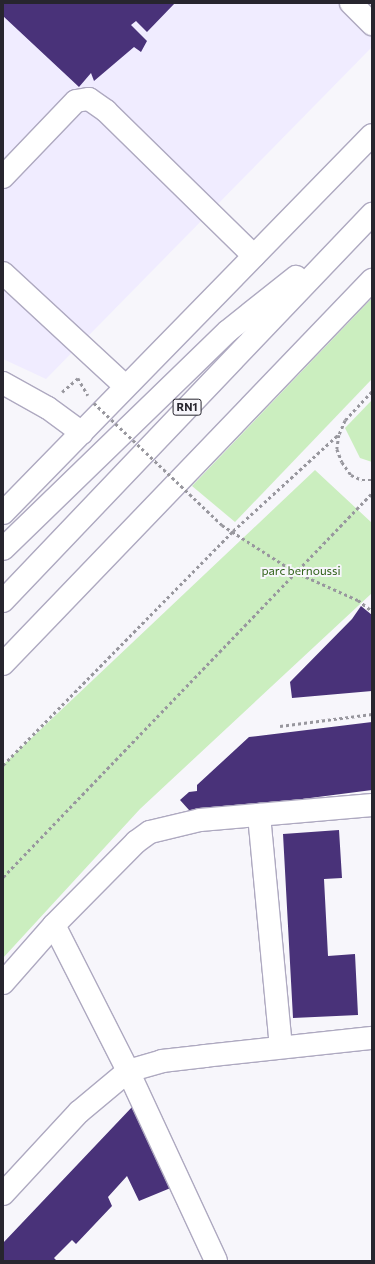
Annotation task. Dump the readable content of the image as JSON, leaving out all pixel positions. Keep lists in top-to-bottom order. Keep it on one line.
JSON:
{"streets":{"main road":["RN1"]},"parks":["parc bernoussi"]}
